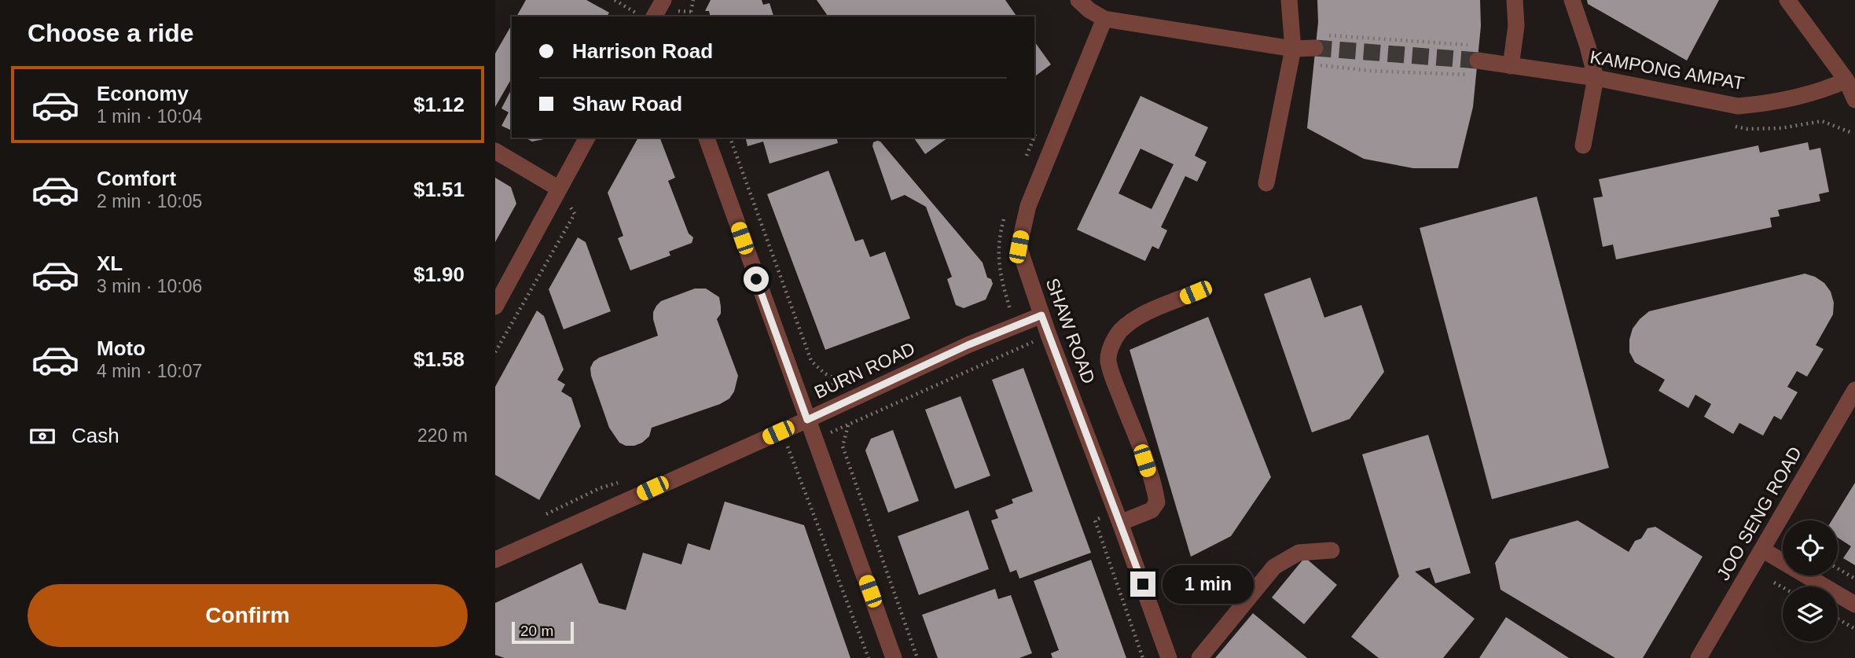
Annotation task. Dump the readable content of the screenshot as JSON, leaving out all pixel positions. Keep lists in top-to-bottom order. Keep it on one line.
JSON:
{"streets":{"street":["KAMPONG AMPAT","SHAW ROAD","BURN ROAD","JOO SENG ROAD"]},"crossings":[["SHAW ROAD","BURN ROAD"]],"scale_bar":"20 m","page":{"heading":"Choose a ride","banner":["Harrison Road","Shaw Road"],"list":[{"name":"Economy","note":"1 min · 10:04","value":"$1.12"},{"name":"Comfort","note":"2 min · 10:05","value":"$1.51"},{"name":"XL","note":"3 min · 10:06","value":"$1.90"},{"name":"Moto","note":"4 min · 10:07","value":"$1.58"}],"pay":["Cash","220 m"],"bubble":"1 min","buttons":"Confirm","scale":"20 m"}}
